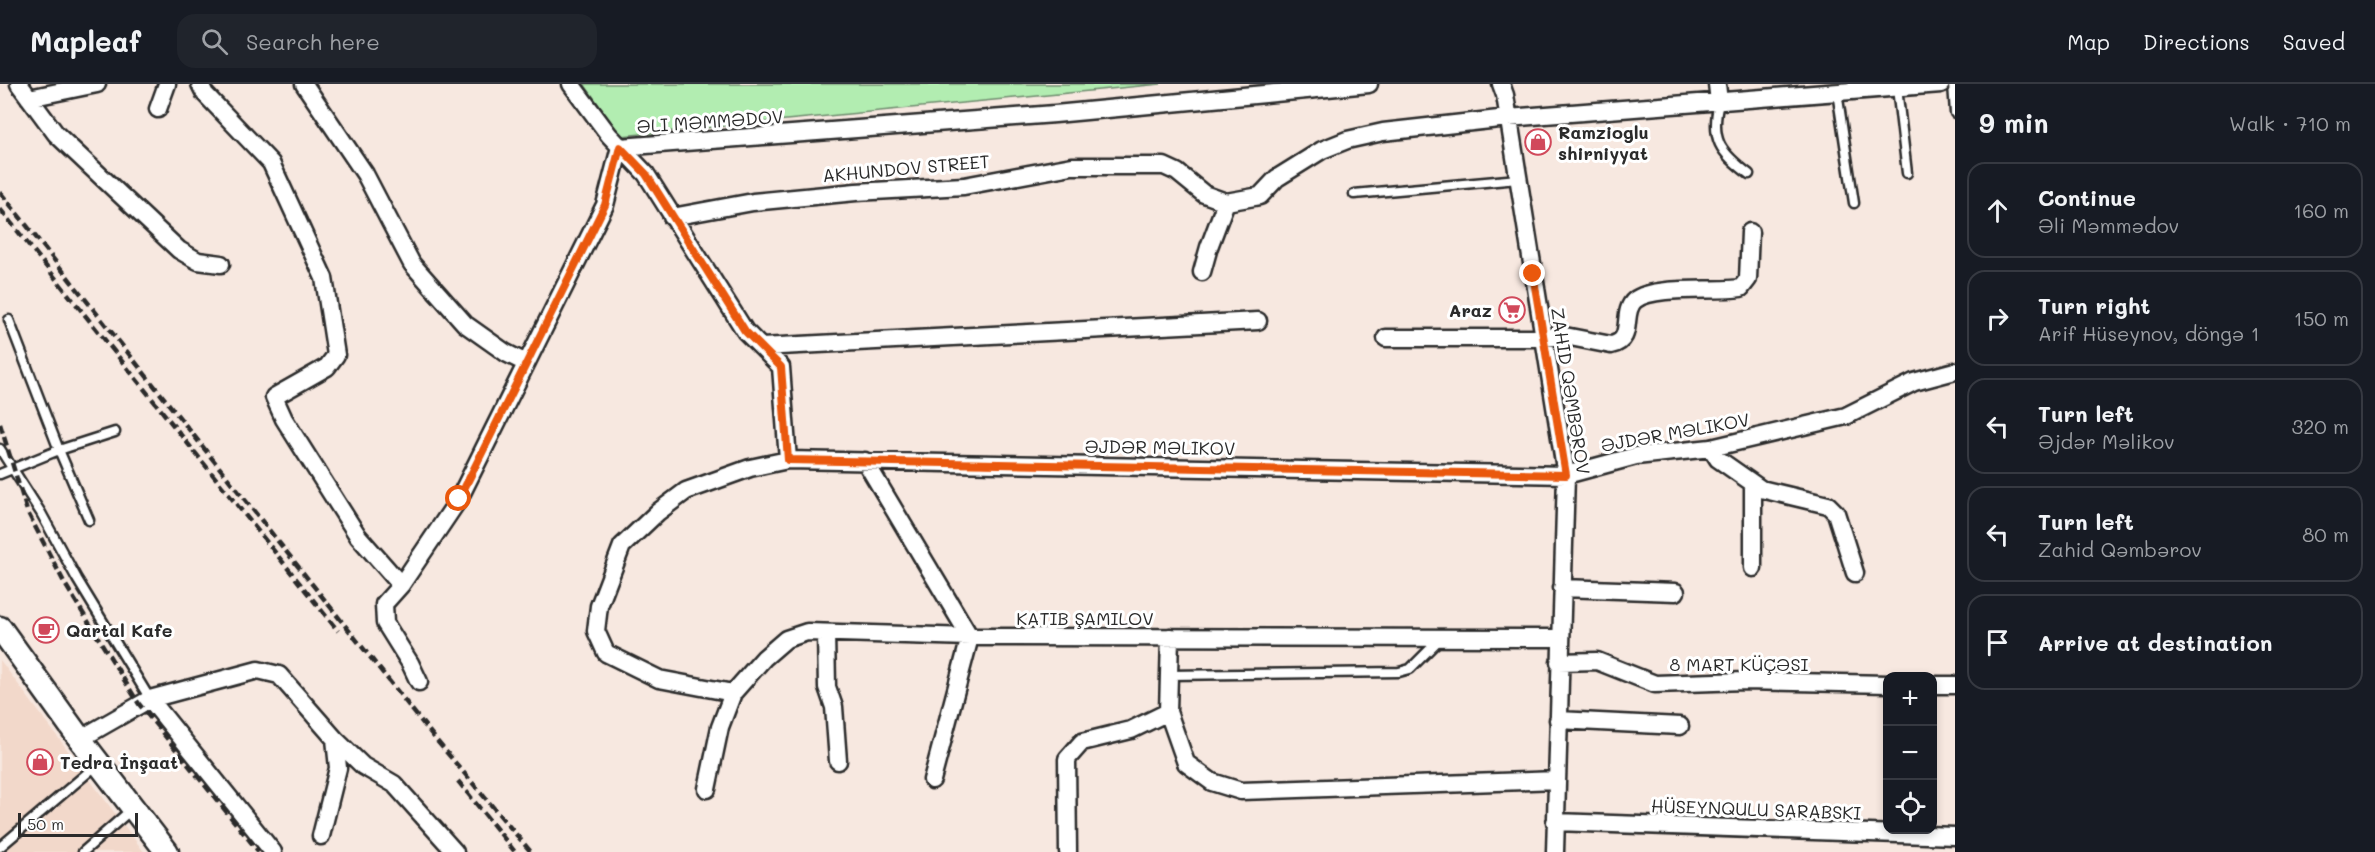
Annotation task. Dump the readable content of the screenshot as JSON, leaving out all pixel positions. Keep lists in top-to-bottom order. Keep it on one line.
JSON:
{"streets":{"street":["ƏLI MƏMMƏDOV","AKHUNDOV STREET","ZAHID QƏMBƏROV","ƏJDƏR MƏLIKOV","KATIB ŞAMILOV","8 MART KÜÇƏSI","HÜSEYNQULU SARABSKI"]},"crossings":[["ZAHID QƏMBƏROV","ƏJDƏR MƏLIKOV"],["ZAHID QƏMBƏROV","KATIB ŞAMILOV"],["ZAHID QƏMBƏROV","8 MART KÜÇƏSI"],["ZAHID QƏMBƏROV","HÜSEYNQULU SARABSKI"],["ƏJDƏR MƏLIKOV","KATIB ŞAMILOV"]],"places":{"shop":["Ramzioglu shirniyyat","Tedra İnşaat"],"supermarket":["Araz"],"cafe":["Qartal Kafe"]},"scale_bar":"50 m","page":{"header":"Mapleaf","search":"Search here","nav":["Map","Directions","Saved"],"heading":["9 min","Walk · 710 m"],"list":[["Continue","Əli Məmmədov","160 m"],["Turn right","Arif Hüseynov, döngə 1","150 m"],["Turn left","Əjdər Məlikov","320 m"],["Turn left","Zahid Qəmbərov","80 m"],"Arrive at destination"],"map_buttons":["+","−"],"scale":"50 m"}}
